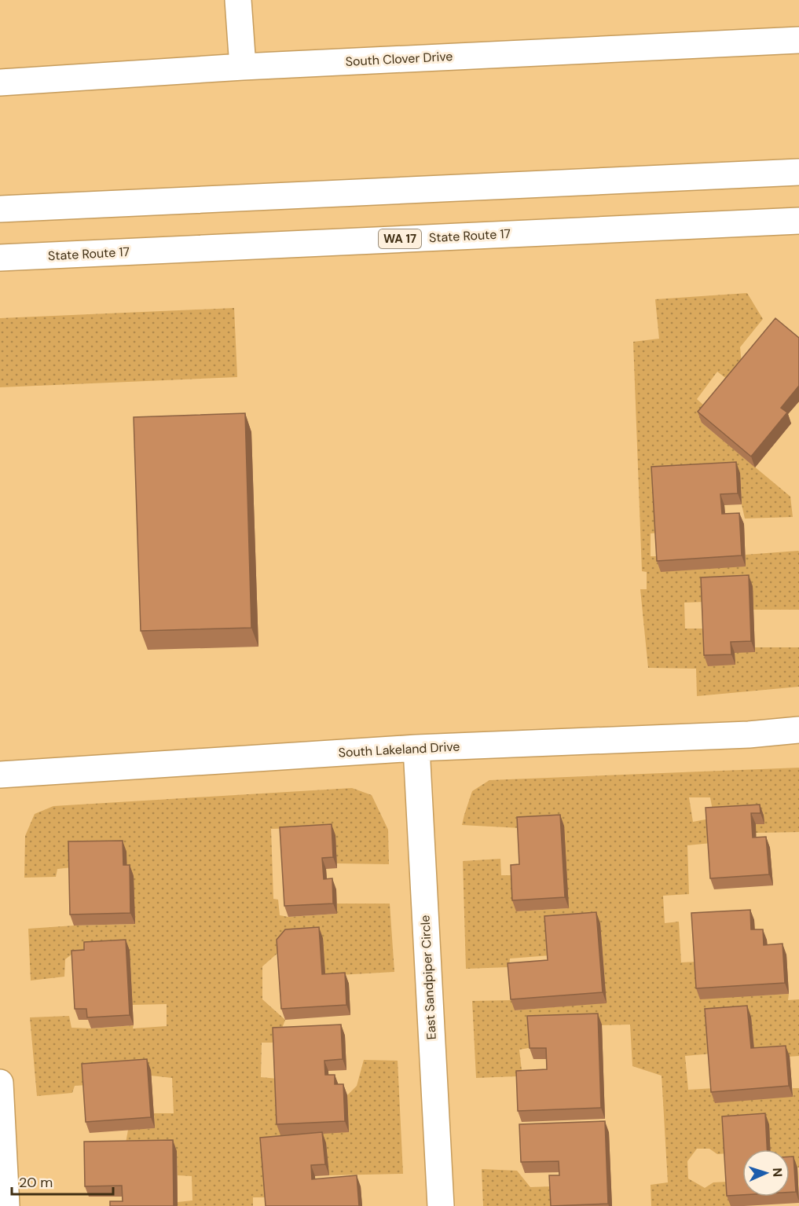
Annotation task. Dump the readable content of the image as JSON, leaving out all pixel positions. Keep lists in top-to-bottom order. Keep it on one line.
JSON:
{"streets":{"main road":["South Clover Drive","State Route 17","WA 17","South Lakeland Drive","East Sandpiper Circle"]},"crossings":[["South Lakeland Drive","East Sandpiper Circle"]],"scale_bar":"20 m","north":"right"}
